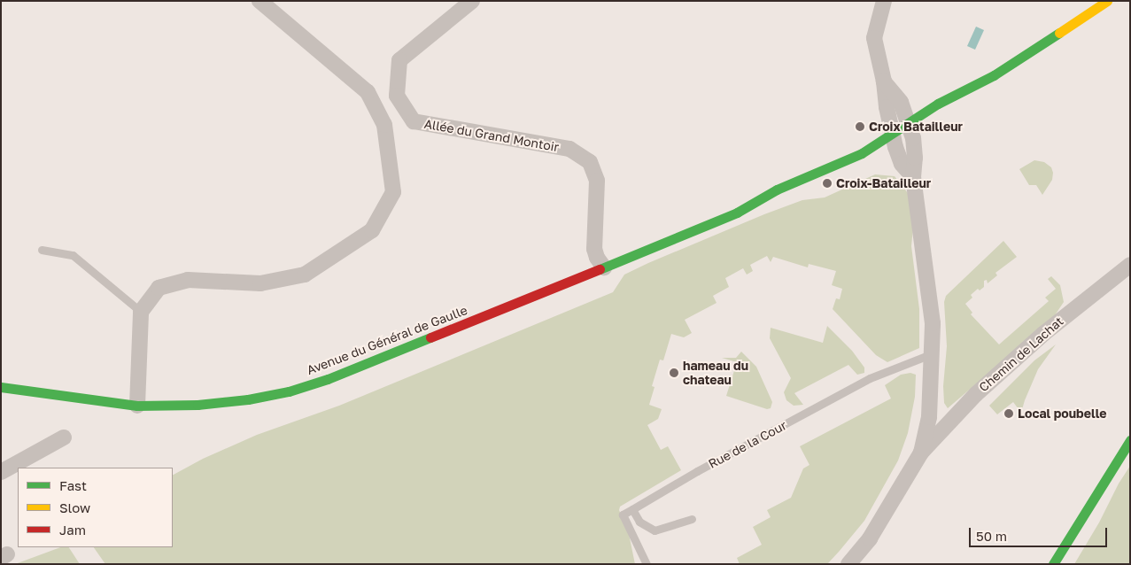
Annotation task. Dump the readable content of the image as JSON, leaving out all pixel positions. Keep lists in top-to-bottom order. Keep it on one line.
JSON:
{"streets":{"street":["Allée du Grand Montoir","Avenue du Général de Gaulle","Chemin de Lachat"],"lane":["Rue de la Cour"]},"crossings":[["Allée du Grand Montoir","Avenue du Général de Gaulle"]],"places":["Croix Batailleur","Croix-Batailleur","hameau du chateau","Local poubelle"],"legend":["Fast","Slow","Jam"],"scale_bar":"50 m"}
